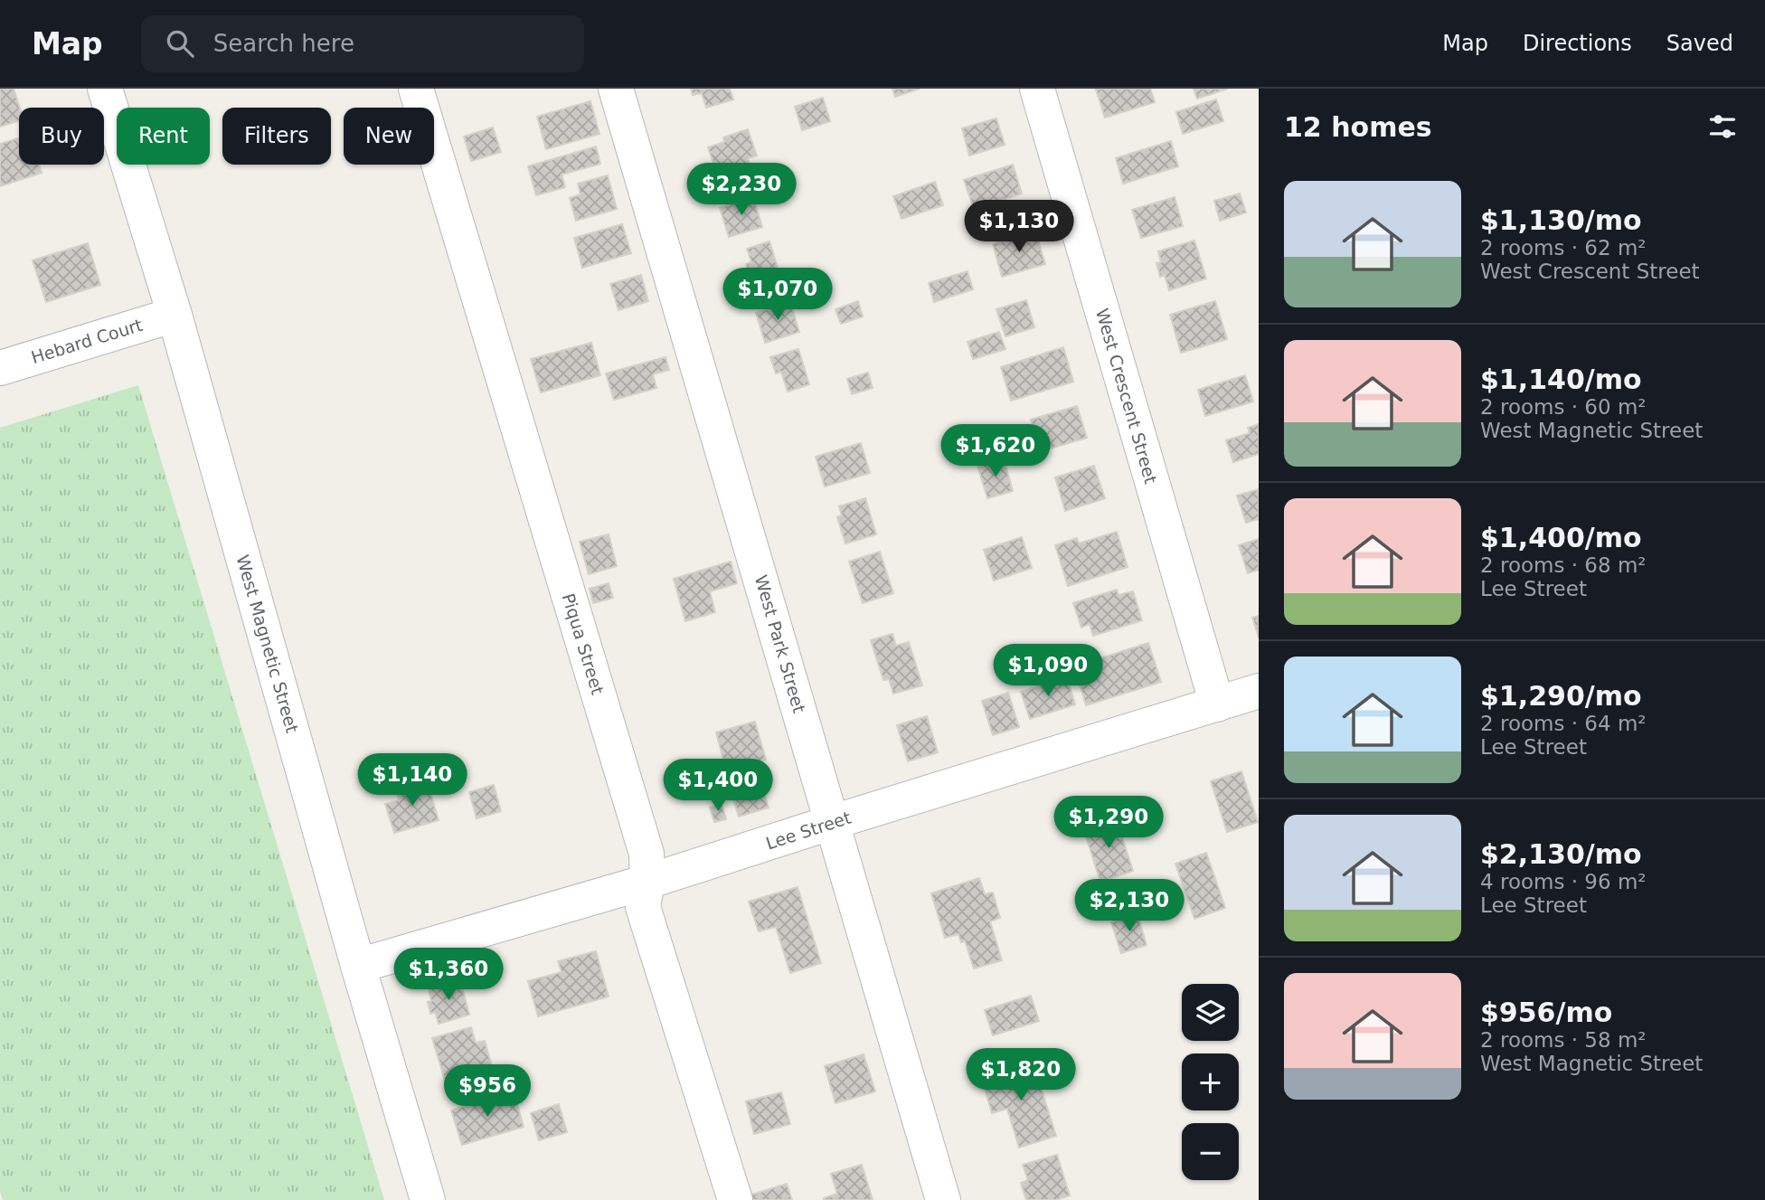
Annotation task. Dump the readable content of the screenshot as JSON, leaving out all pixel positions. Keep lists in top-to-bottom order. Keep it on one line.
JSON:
{"streets":{"street":["Hebard Court","West Crescent Street","West Magnetic Street","Piqua Street","West Park Street","Lee Street"]},"crossings":[["Hebard Court","West Magnetic Street"],["West Crescent Street","Lee Street"],["West Magnetic Street","Lee Street"],["Piqua Street","Lee Street"],["West Park Street","Lee Street"]],"page":{"header":"Map","search":"Search here","nav":["Map","Directions","Saved"],"heading":"12 homes","chip":["Buy","Rent","Filters","New"],"price":["$2,230","$1,130","$1,070","$1,620","$1,090","$1,140","$1,400","$1,290","$2,130","$1,360","$1,820","$956"],"list":[{"name":"$1,130/mo","note":"2 rooms · 62 m² · West Crescent Street"},{"name":"$1,140/mo","note":"2 rooms · 60 m² · West Magnetic Street"},{"name":"$1,400/mo","note":"2 rooms · 68 m² · Lee Street"},{"name":"$1,290/mo","note":"2 rooms · 64 m² · Lee Street"},{"name":"$2,130/mo","note":"4 rooms · 96 m² · Lee Street"},{"name":"$956/mo","note":"2 rooms · 58 m² · West Magnetic Street"}],"map_buttons":["+","−"]}}
